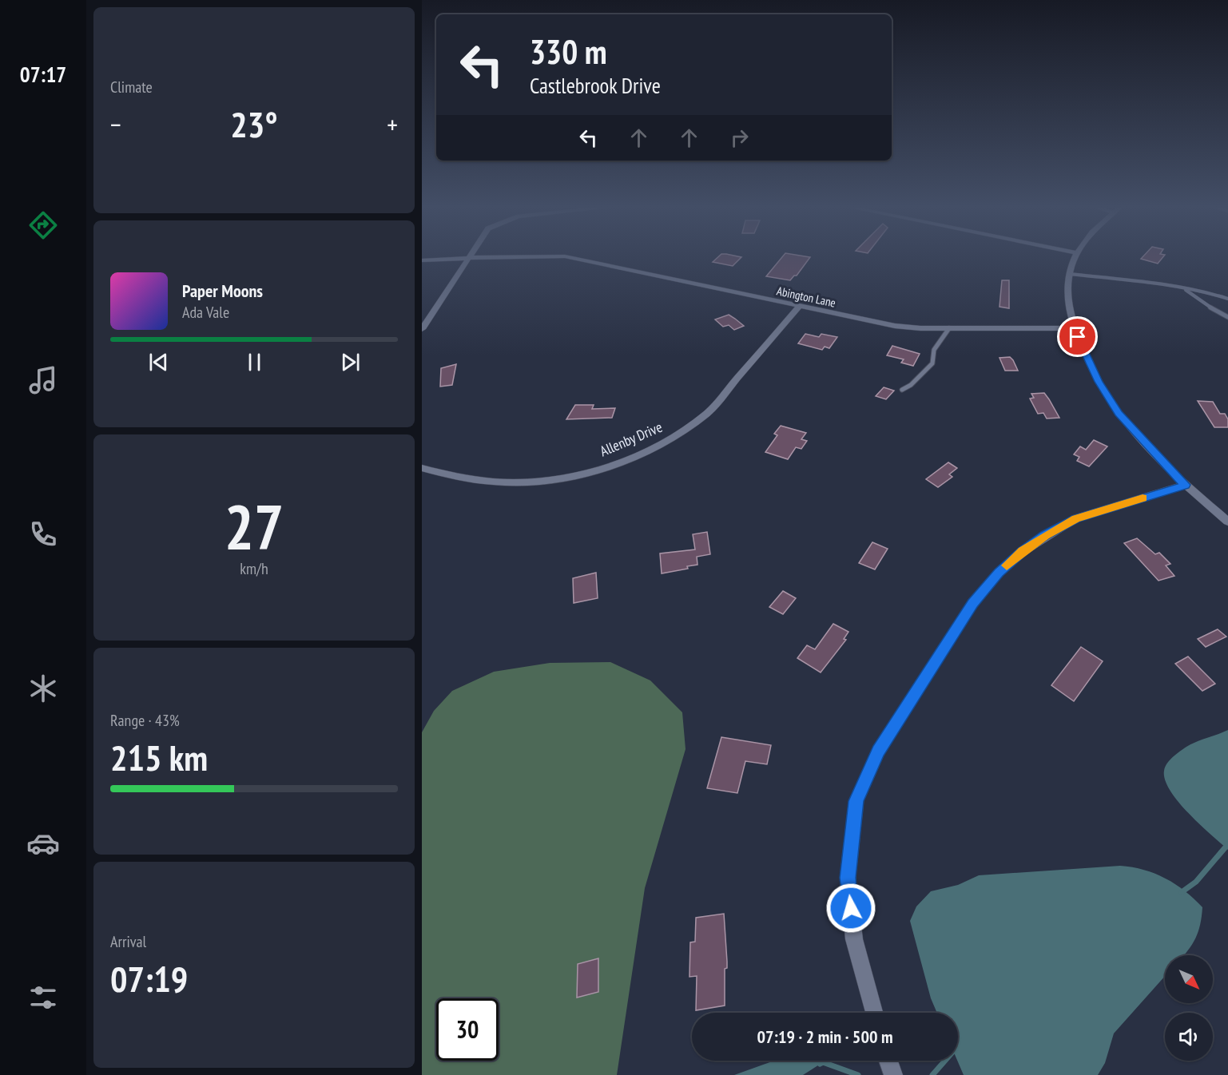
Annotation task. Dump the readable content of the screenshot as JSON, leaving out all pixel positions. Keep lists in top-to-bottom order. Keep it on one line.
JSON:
{"streets":{"street":["Abington Lane","Allenby Drive"]},"crossings":[["Abington Lane","Allenby Drive"]],"north":"bottom right","page":{"tabs":"07:17","tile":["Climate",["27","km/h"],["Range · 43%","215 km"],["Arrival","07:19"]],"turn":["330 m","Castlebrook Drive"],"heat":["−","23°","+"],"song":["Paper Moons","Ada Vale"],"limit":"30","trip":"07:19 · 2 min · 500 m"}}
